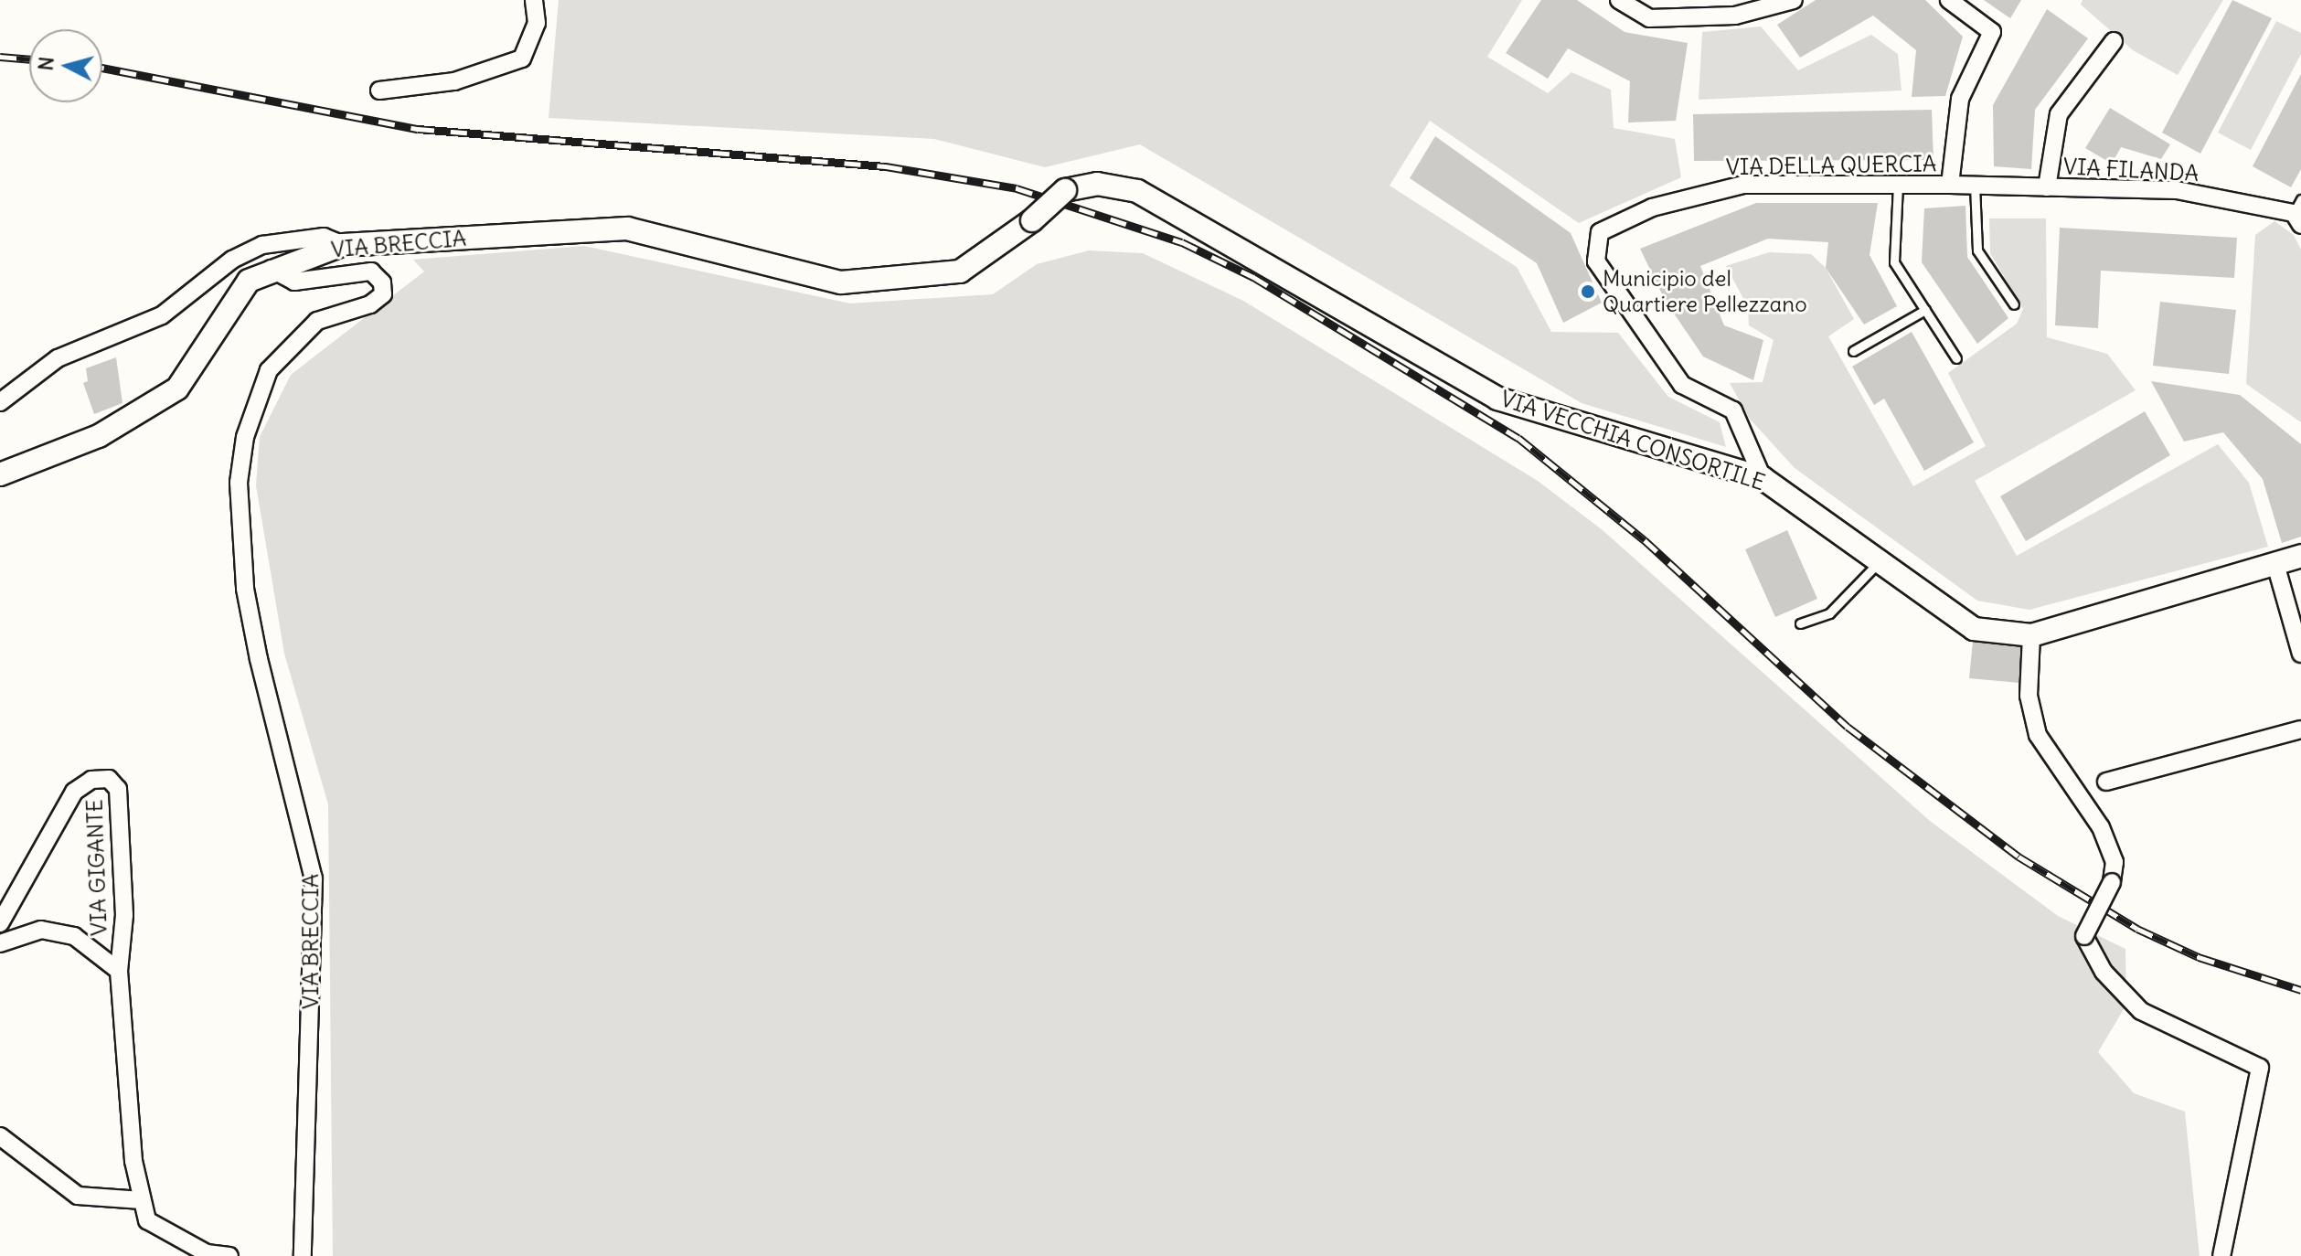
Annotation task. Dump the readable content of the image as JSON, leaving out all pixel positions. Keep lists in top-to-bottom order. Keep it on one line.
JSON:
{"streets":{"street":["VIA DELLA QUERCIA","VIA FILANDA","VIA BRECCIA","VIA VECCHIA CONSORTILE","VIA GIGANTE"]},"crossings":[["VIA DELLA QUERCIA","VIA FILANDA"],["VIA DELLA QUERCIA","VIA VECCHIA CONSORTILE"],["VIA BRECCIA","VIA VECCHIA CONSORTILE"]],"places":["Municipio del Quartiere Pellezzano"],"north":"left"}
